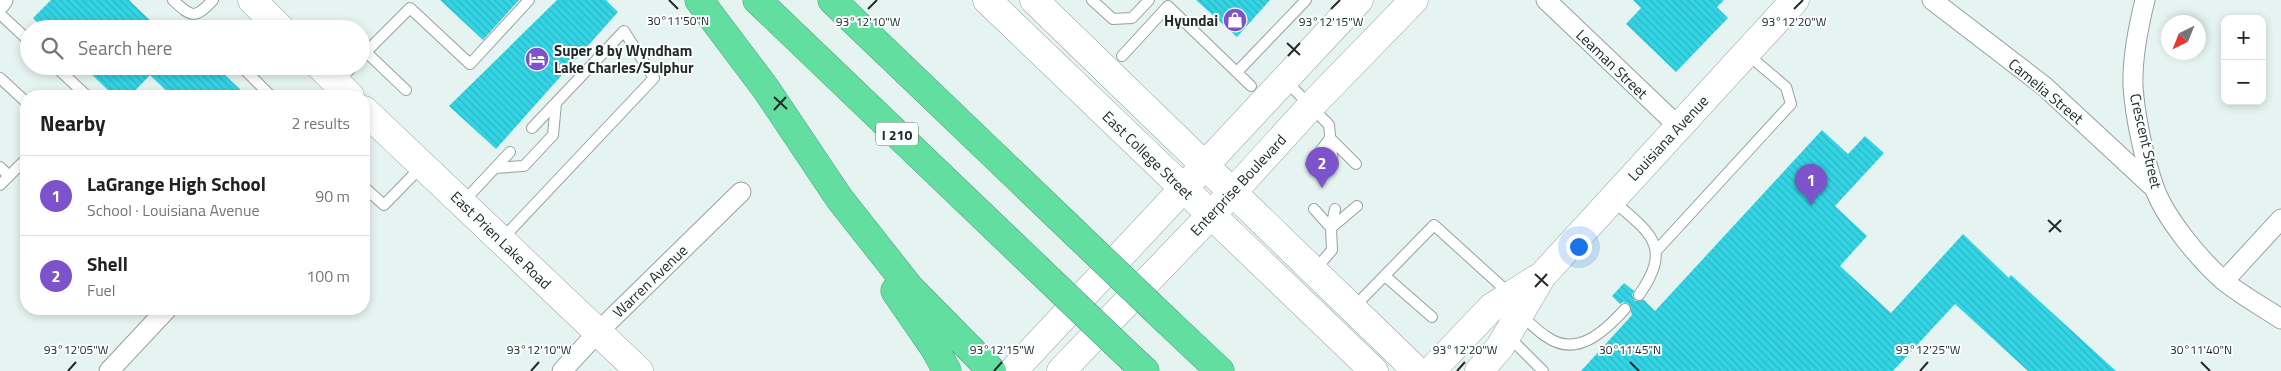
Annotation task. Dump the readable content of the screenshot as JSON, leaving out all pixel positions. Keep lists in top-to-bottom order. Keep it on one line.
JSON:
{"streets":{"highway":["I 210"],"main road":["Louisiana Avenue","East College Street","Enterprise Boulevard","East Prien Lake Road"],"street":["Leaman Street","Camelia Street","Crescent Street","Warren Avenue"]},"crossings":[["Leaman Street","Louisiana Avenue"],["Camelia Street","Crescent Street"],["East College Street","Enterprise Boulevard"],["East Prien Lake Road","Warren Avenue"]],"places":{"shop":["Hyundai"],"hotel":["Super 8 by Wyndham Lake Charles/Sulphur"]},"north":"bottom left","page":{"map_buttons":["+","−"],"search":"Search here","heading":["Nearby","2 results"],"pins":["2","1"],"list":[{"mark":"1","name":"LaGrange High School","note":"School · Louisiana Avenue","value":"90 m"},{"mark":"2","name":"Shell","note":"Fuel","value":"100 m"}]},"coordinates":["30°11'50\"N","93°12'10\"W","93°12'15\"W","93°12'20\"W","93°12'05\"W","93°12'25\"W","30°11'45\"N","30°11'40\"N"]}
